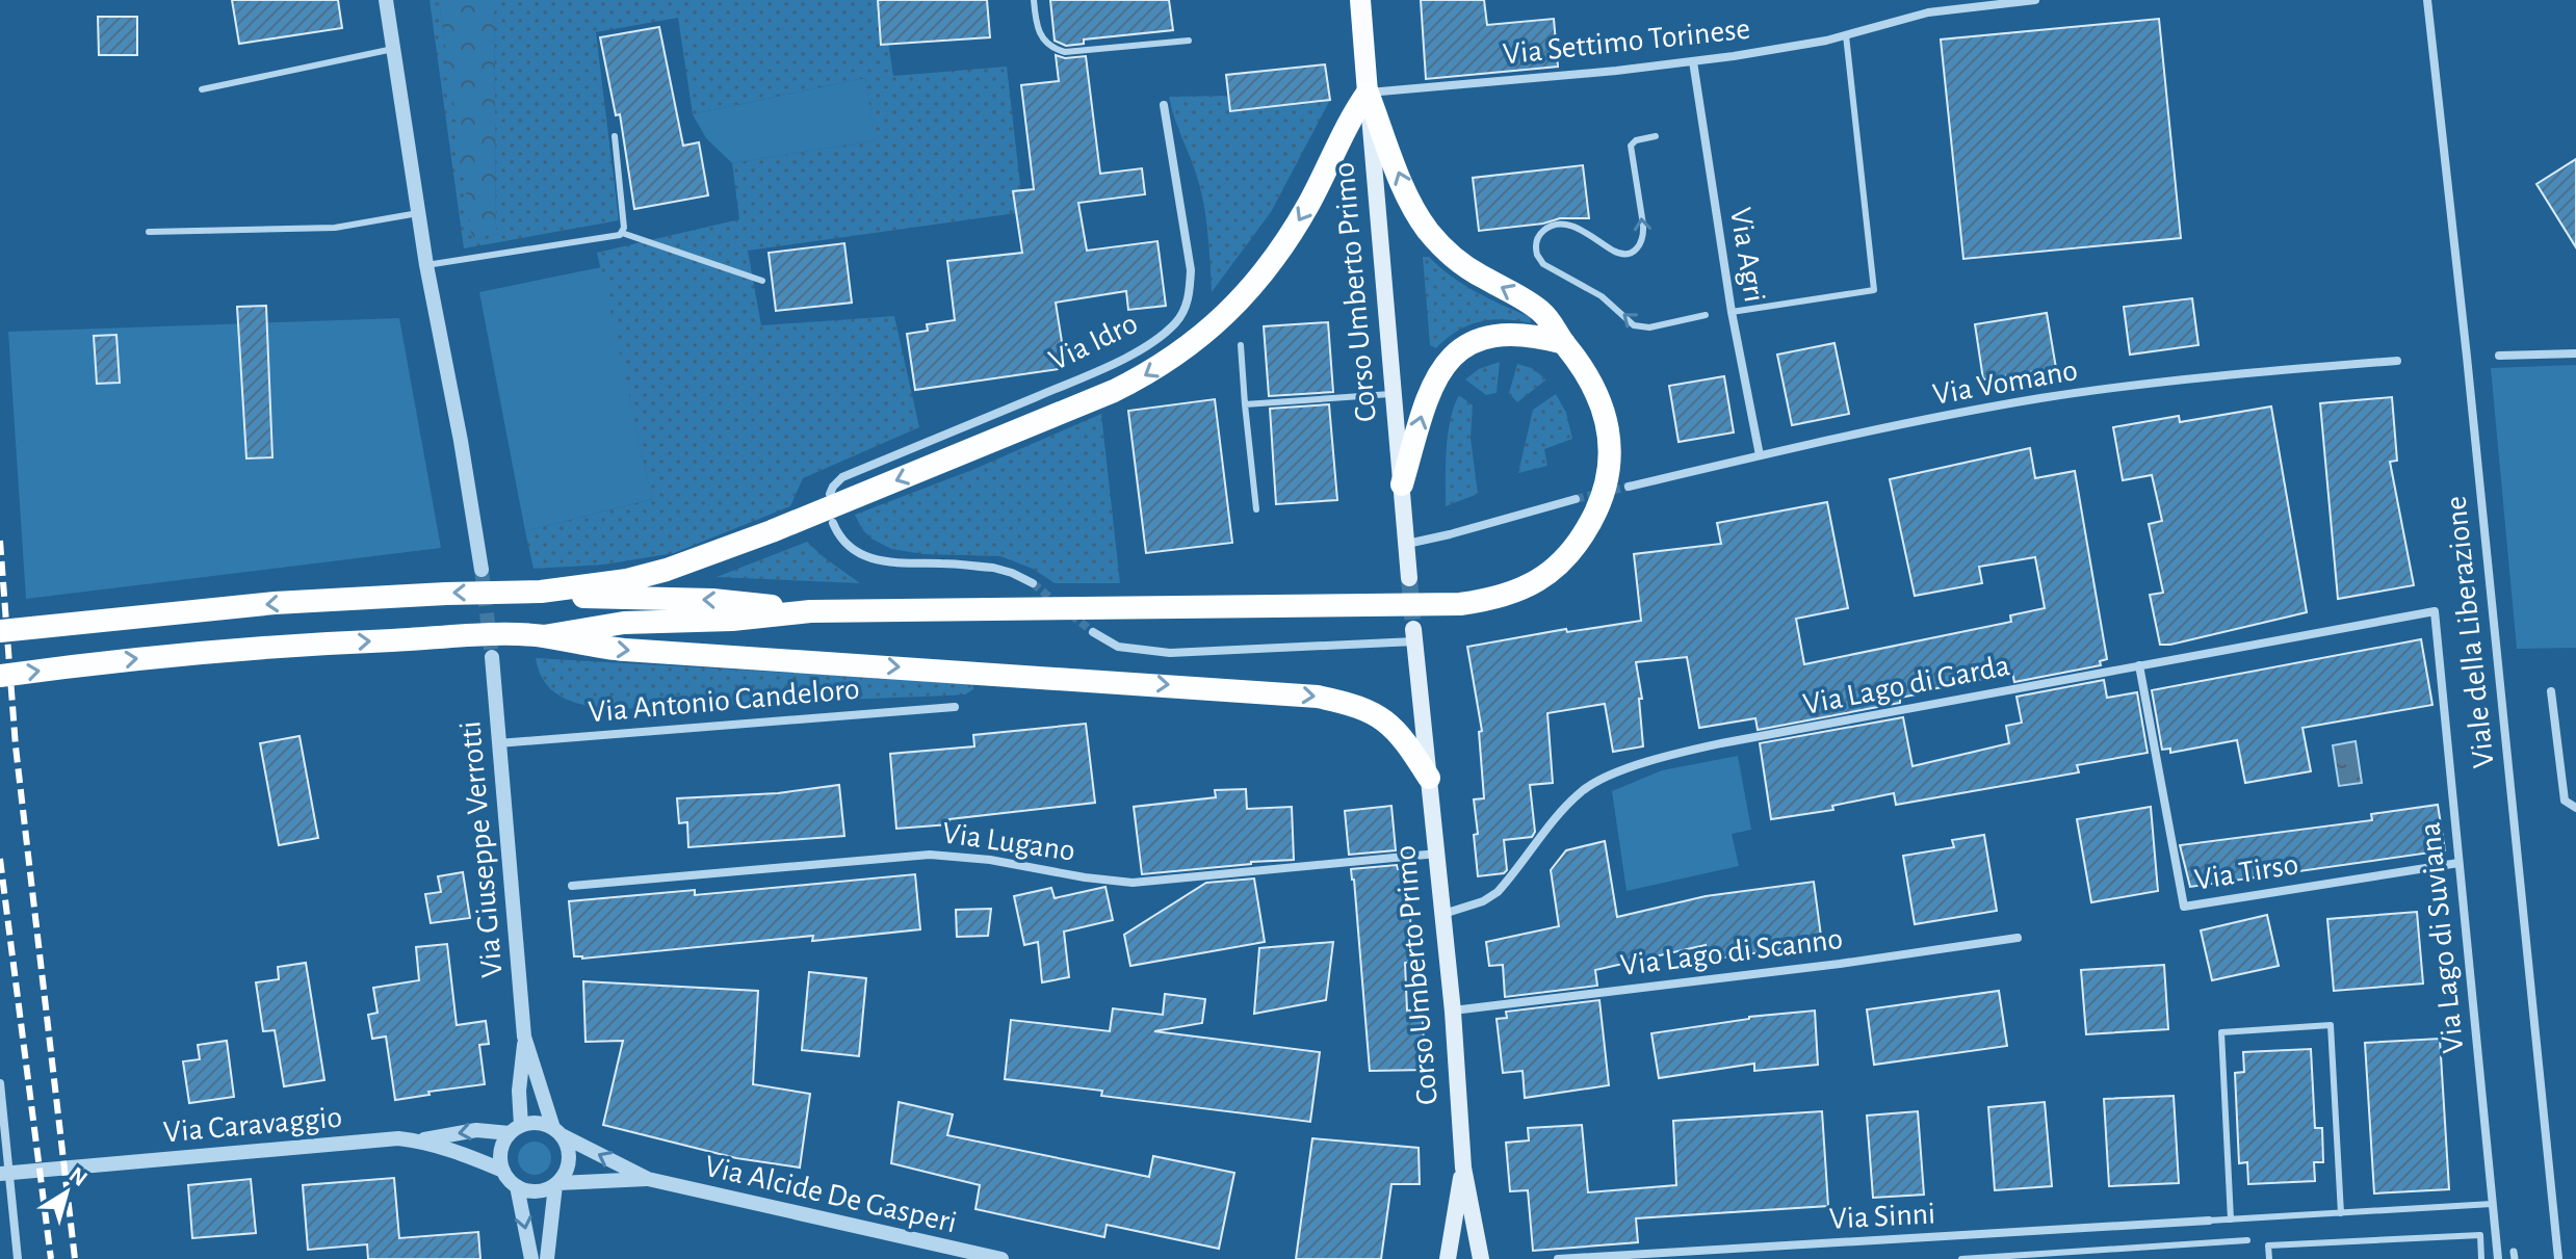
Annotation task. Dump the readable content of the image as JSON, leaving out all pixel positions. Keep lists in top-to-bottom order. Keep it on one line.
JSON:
{"streets":{"main road":["Corso Umberto Primo"],"street":["Via Settimo Torinese","Via Agri","Via Idro","Via Vomano","Viale della Liberazione","Via Lago di Garda","Via Antonio Candeloro","Via Lugano","Via Giuseppe Verrotti","Via Tirso","Via Lago di Suviana","Via Lago di Scanno","Via Caravaggio","Via Alcide De Gasperi","Via Sinni"]},"crossings":[["Via Settimo Torinese","Via Agri"],["Via Settimo Torinese","Corso Umberto Primo"],["Via Agri","Via Vomano"],["Corso Umberto Primo","Via Lago di Garda"],["Corso Umberto Primo","Via Lugano"],["Corso Umberto Primo","Via Lago di Scanno"],["Via Lago di Garda","Via Tirso"],["Via Lago di Garda","Via Lago di Suviana"],["Via Antonio Candeloro","Via Giuseppe Verrotti"],["Via Giuseppe Verrotti","Via Caravaggio"],["Via Giuseppe Verrotti","Via Alcide De Gasperi"],["Via Tirso","Via Lago di Suviana"],["Via Caravaggio","Via Alcide De Gasperi"]],"north":"top right"}
